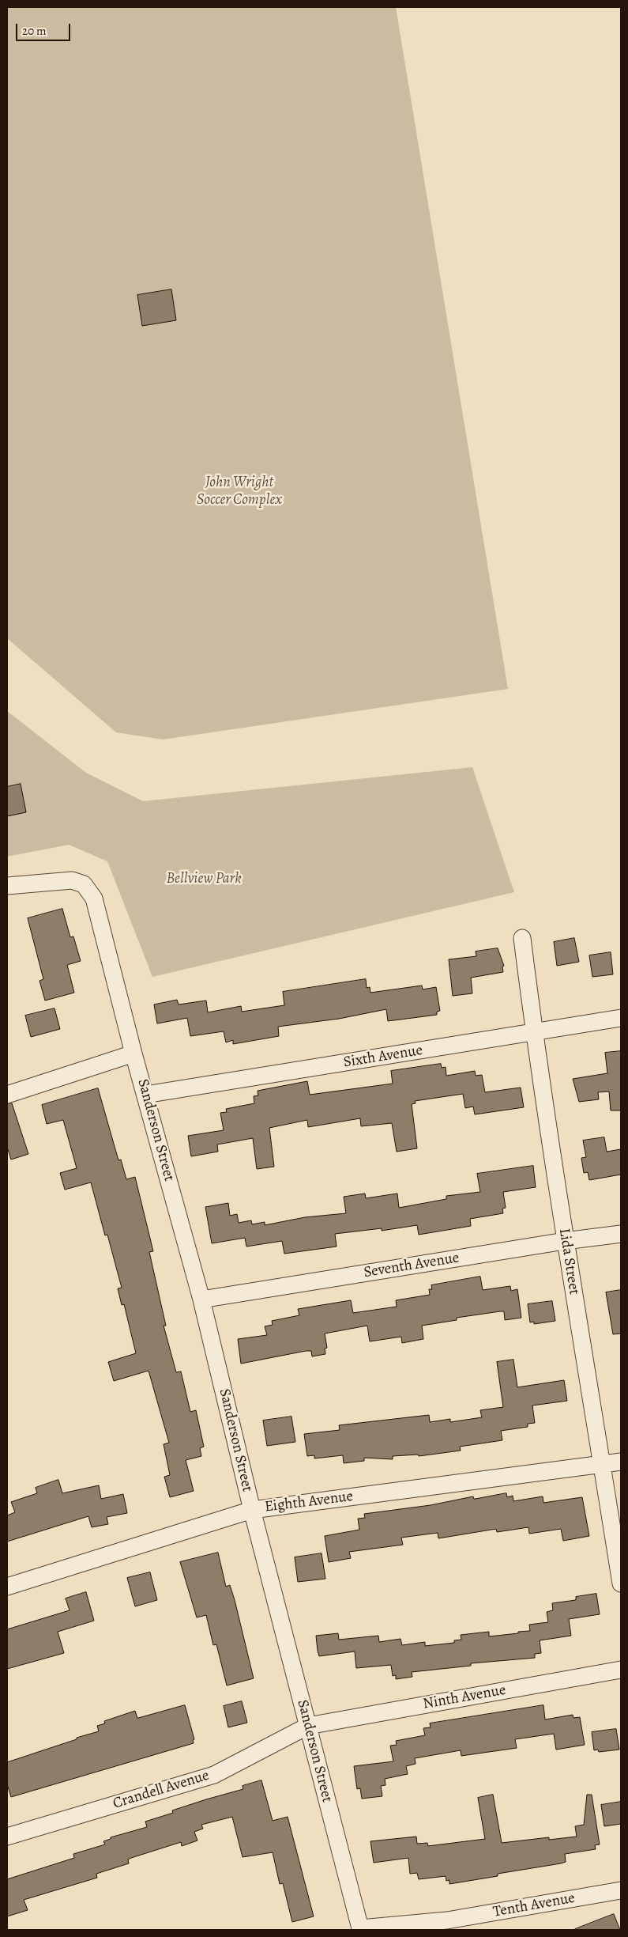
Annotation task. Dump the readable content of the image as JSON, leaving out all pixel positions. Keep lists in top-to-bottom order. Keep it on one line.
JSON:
{"streets":{"street":["Sixth Avenue","Sanderson Street","Lida Street","Seventh Avenue","Eighth Avenue","Ninth Avenue","Crandell Avenue","Tenth Avenue"]},"crossings":[["Sixth Avenue","Sanderson Street"],["Sixth Avenue","Lida Street"],["Sanderson Street","Seventh Avenue"],["Sanderson Street","Eighth Avenue"],["Sanderson Street","Ninth Avenue"],["Sanderson Street","Crandell Avenue"],["Sanderson Street","Tenth Avenue"],["Lida Street","Seventh Avenue"],["Lida Street","Eighth Avenue"],["Ninth Avenue","Crandell Avenue"]],"parks":["John Wright Soccer Complex","Bellview Park"],"scale_bar":"20 m"}
